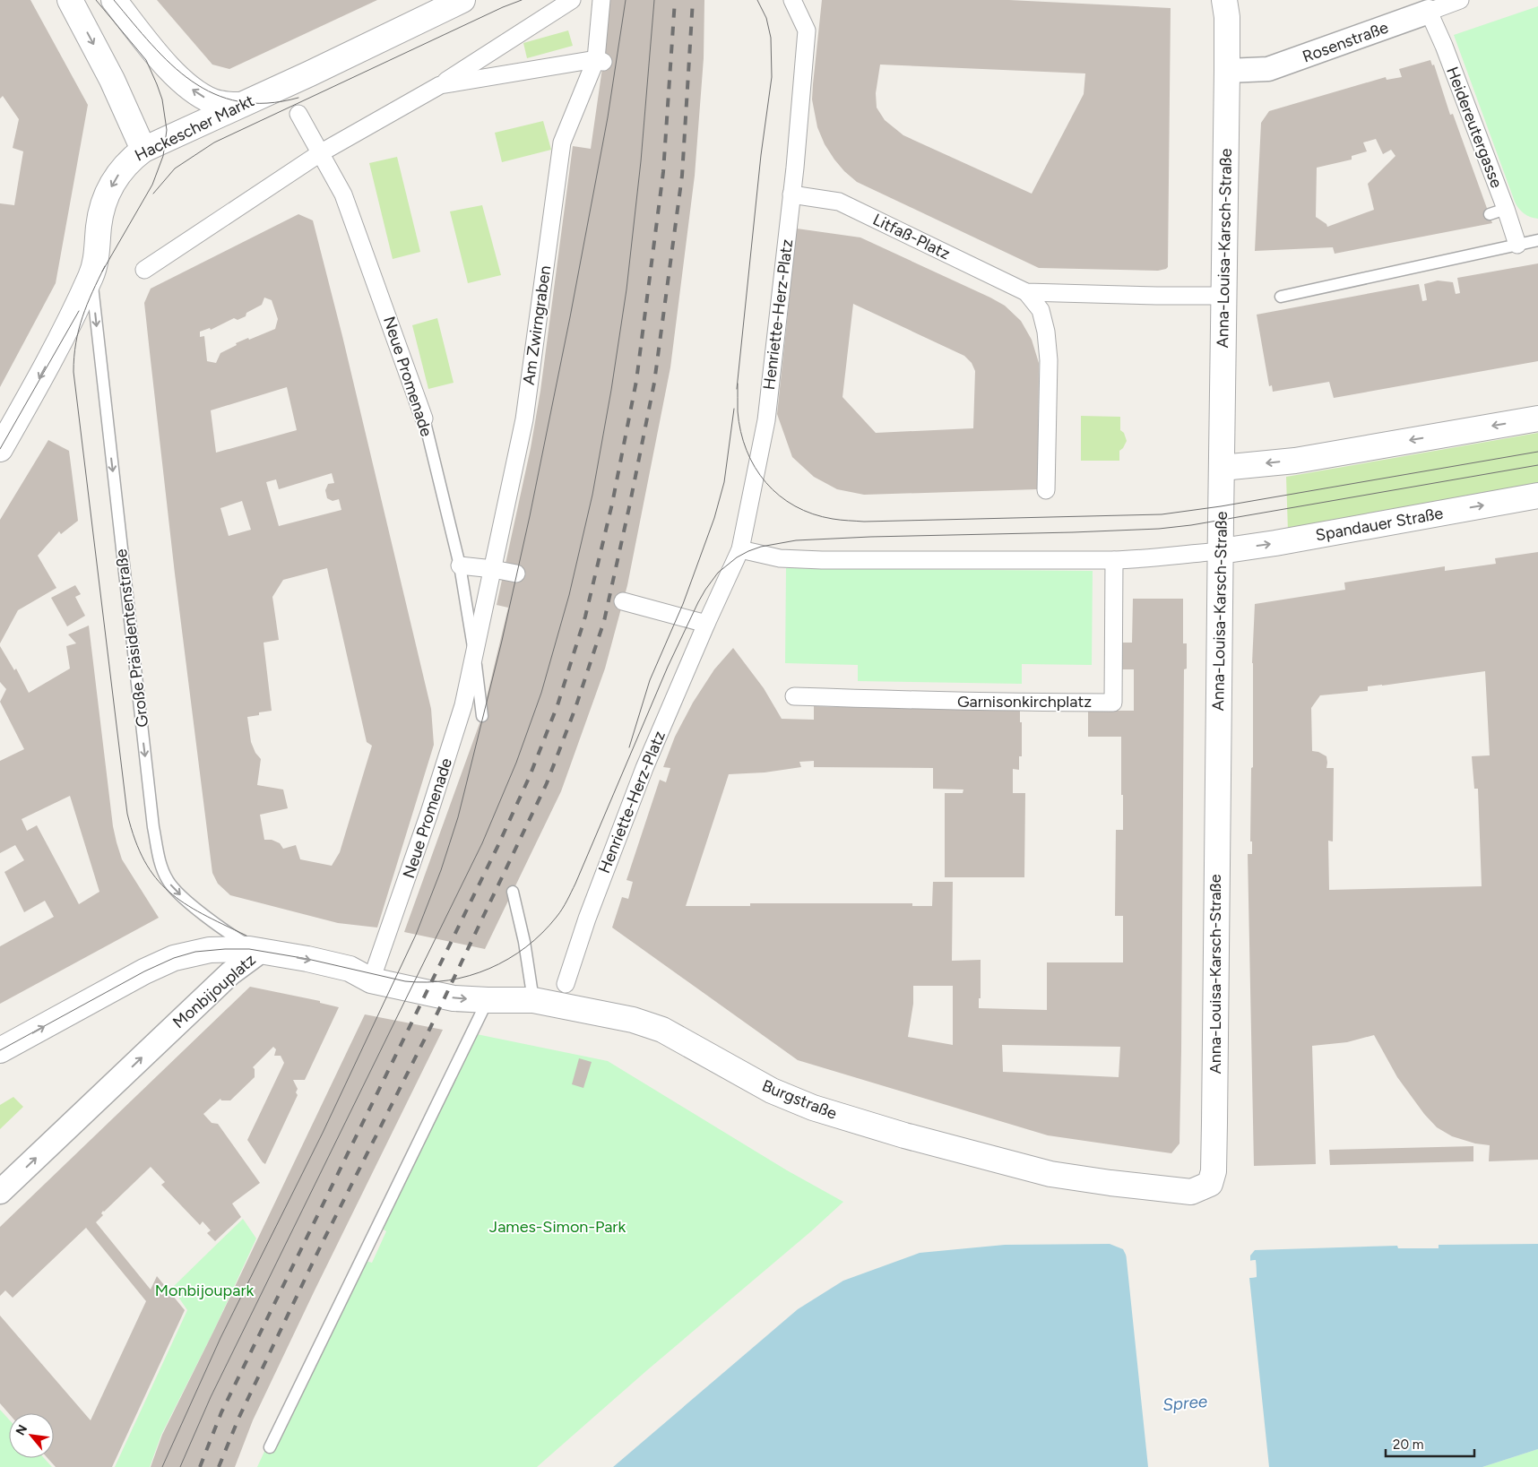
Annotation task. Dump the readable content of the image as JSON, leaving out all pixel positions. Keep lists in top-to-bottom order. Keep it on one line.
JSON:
{"streets":{"street":["Rosenstraße","Heidereutergasse","Hackescher Markt","Litfaß-Platz","Anna-Louisa-Karsch-Straße","Henriette-Herz-Platz","Am Zwirngraben","Neue Promenade","Spandauer Straße","Garnisonkirchplatz","Monbijouplatz","Burgstraße"],"lane":["Große Präsidentenstraße"]},"crossings":[["Rosenstraße","Heidereutergasse"],["Rosenstraße","Anna-Louisa-Karsch-Straße"],["Hackescher Markt","Große Präsidentenstraße"],["Litfaß-Platz","Anna-Louisa-Karsch-Straße"],["Litfaß-Platz","Henriette-Herz-Platz"],["Anna-Louisa-Karsch-Straße","Spandauer Straße"],["Anna-Louisa-Karsch-Straße","Burgstraße"],["Am Zwirngraben","Neue Promenade"],["Neue Promenade","Burgstraße"],["Große Präsidentenstraße","Monbijouplatz"],["Große Präsidentenstraße","Burgstraße"],["Monbijouplatz","Burgstraße"]],"one_way":["Hackescher Markt","Große Präsidentenstraße","Monbijouplatz"],"water":["Spree"],"parks":["James-Simon-Park","Monbijoupark"],"scale_bar":"20 m","north":"top left"}
